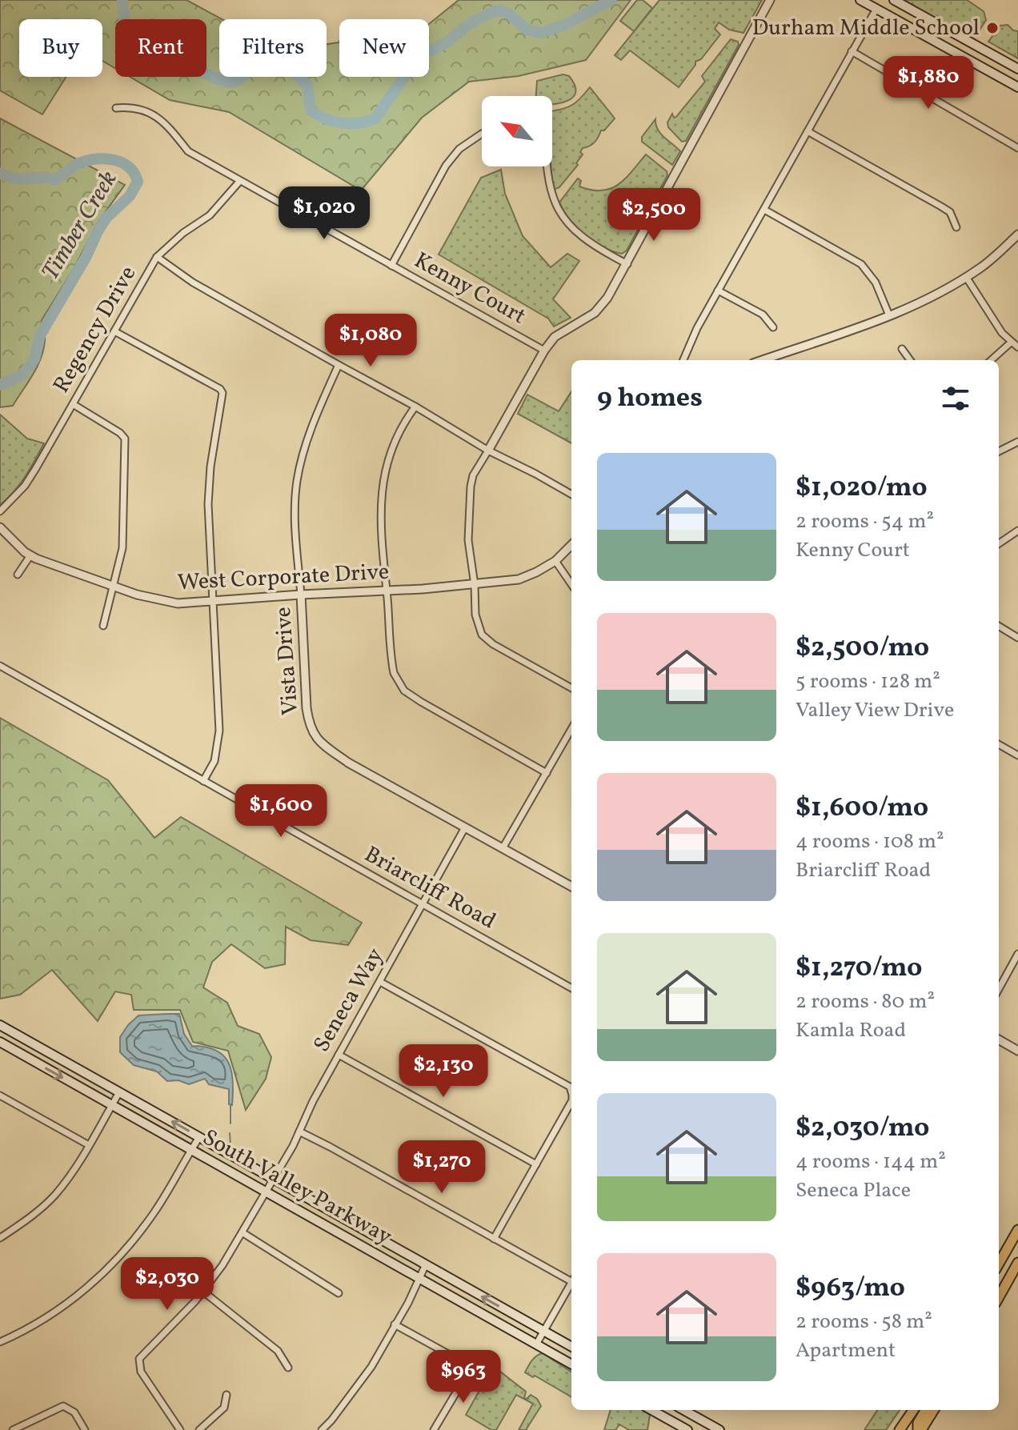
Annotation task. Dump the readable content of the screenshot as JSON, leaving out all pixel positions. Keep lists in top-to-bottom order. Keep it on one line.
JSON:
{"streets":{"main road":["South Valley Parkway"],"street":["Kenny Court","Regency Drive","West Corporate Drive","Vista Drive","Briarcliff Road","Seneca Way"]},"crossings":[["Kenny Court","Regency Drive"],["West Corporate Drive","Vista Drive"],["Vista Drive","Seneca Way"],["Briarcliff Road","Seneca Way"],["Seneca Way","South Valley Parkway"]],"water":["Timber Creek"],"places":["Durham Middle School"],"north":"top left","page":{"chip":["Buy","Rent","Filters","New"],"price":["$1,880","$1,020","$2,500","$1,080","$1,600","$2,130","$1,270","$2,030","$963"],"heading":"9 homes","list":[{"name":"$1,020/mo","note":"2 rooms · 54 m² · Kenny Court"},{"name":"$2,500/mo","note":"5 rooms · 128 m² · Valley View Drive"},{"name":"$1,600/mo","note":"4 rooms · 108 m² · Briarcliff Road"},{"name":"$1,270/mo","note":"2 rooms · 80 m² · Kamla Road"},{"name":"$2,030/mo","note":"4 rooms · 144 m² · Seneca Place"},{"name":"$963/mo","note":"2 rooms · 58 m² · Apartment"}]}}
